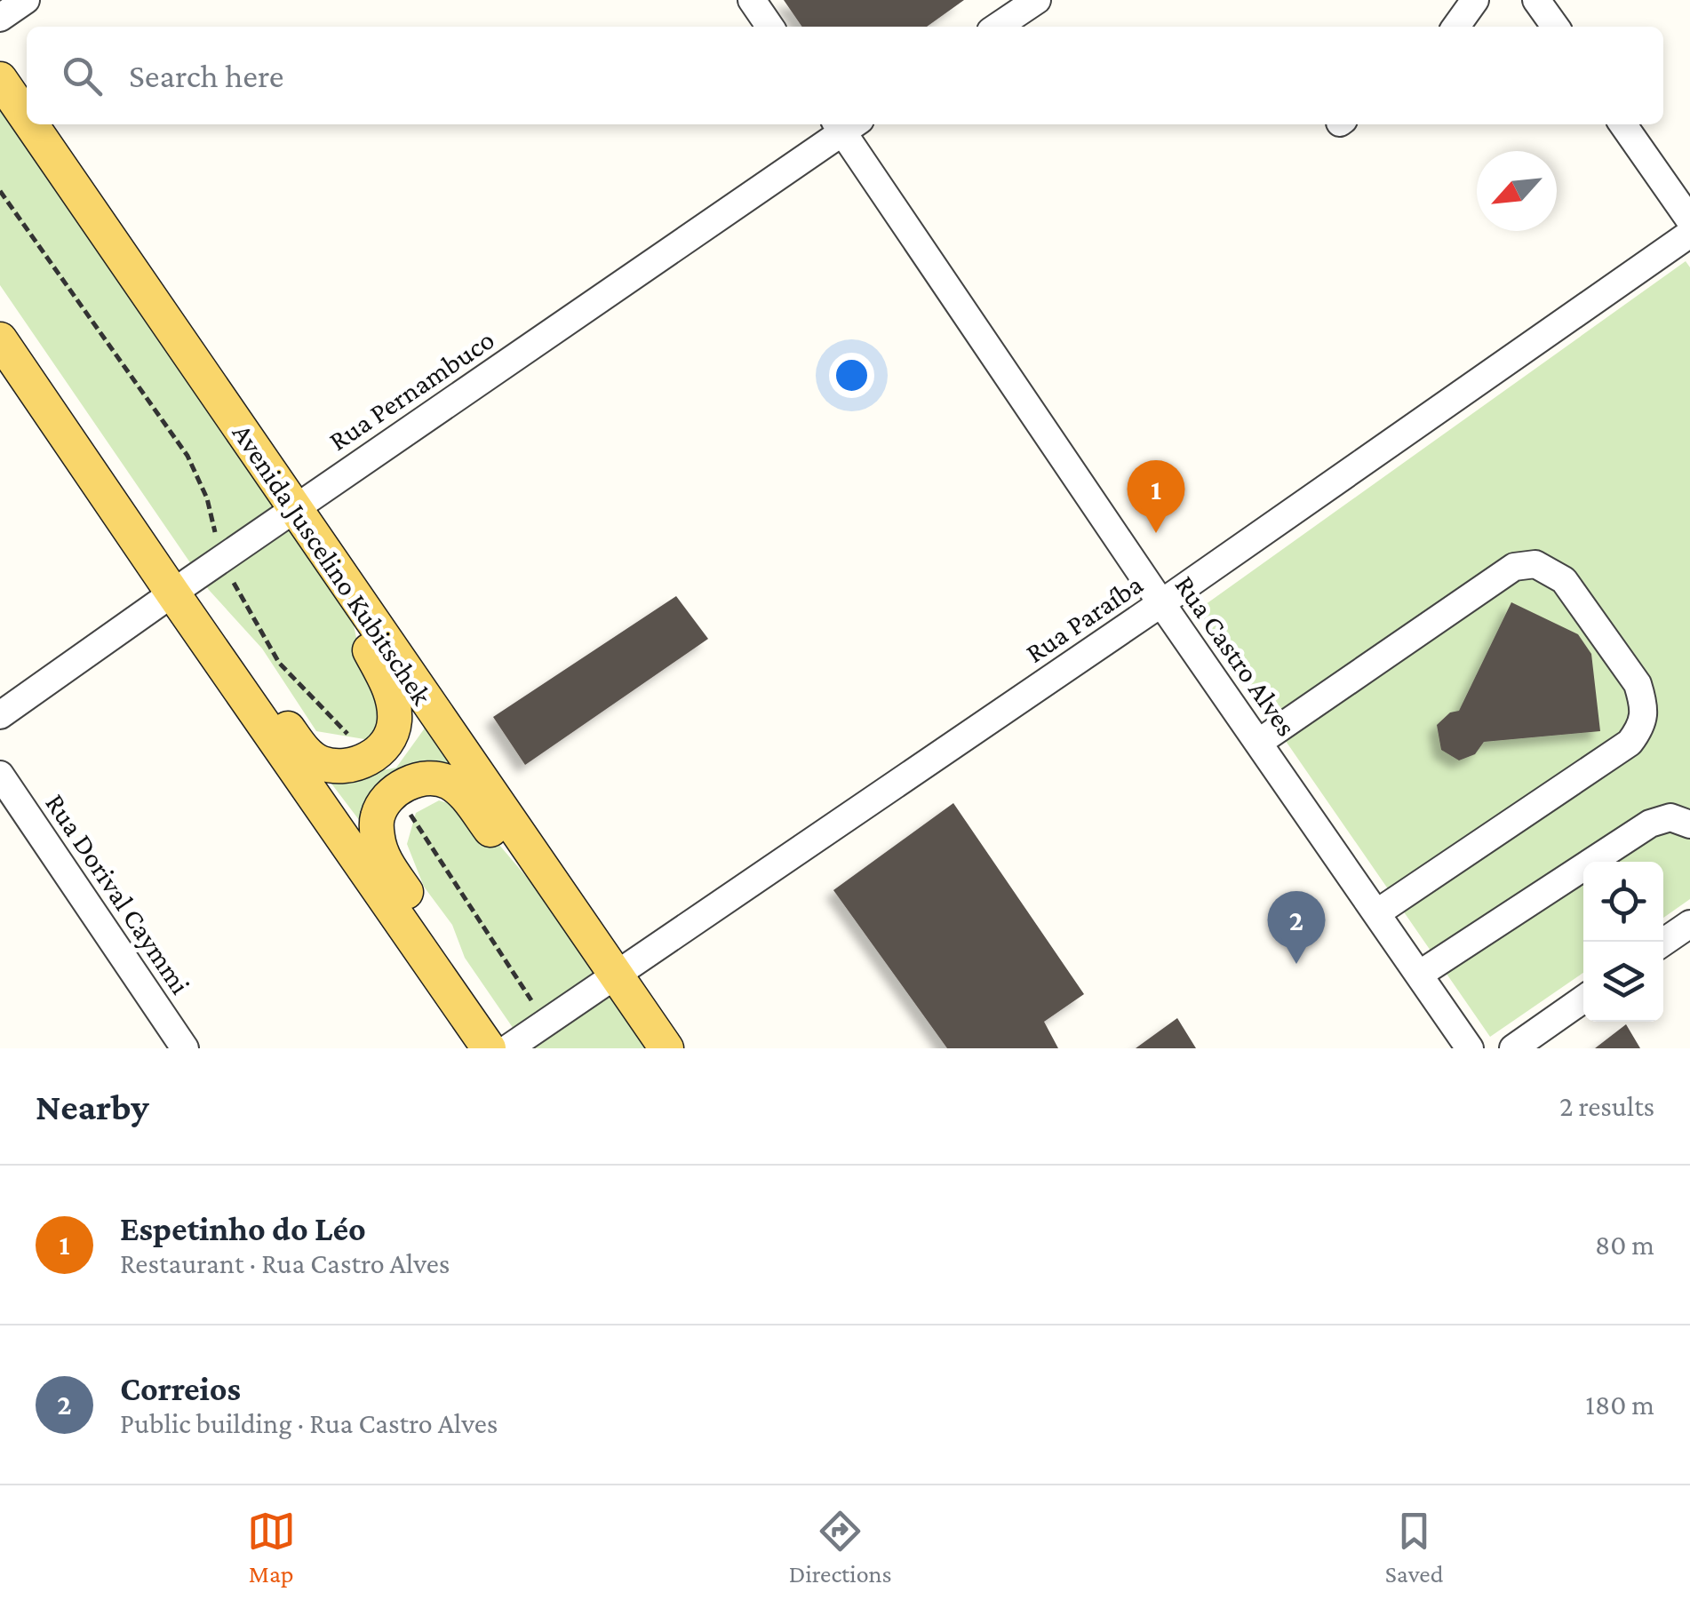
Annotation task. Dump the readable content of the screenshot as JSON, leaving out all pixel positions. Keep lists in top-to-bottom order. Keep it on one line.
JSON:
{"streets":{"main road":["Avenida Juscelino Kubitschek"],"street":["Rua Pernambuco","Rua Paraíba","Rua Castro Alves","Rua Dorival Caymmi"]},"crossings":[["Rua Pernambuco","Avenida Juscelino Kubitschek"],["Rua Pernambuco","Rua Castro Alves"],["Avenida Juscelino Kubitschek","Rua Paraíba"],["Rua Paraíba","Rua Castro Alves"]],"north":"bottom left","page":{"search":"Search here","pins":["1","2"],"heading":["Nearby","2 results"],"list":[{"mark":"1","name":"Espetinho do Léo","note":"Restaurant · Rua Castro Alves","value":"80 m"},{"mark":"2","name":"Correios","note":"Public building · Rua Castro Alves","value":"180 m"}],"nav":["Map","Directions","Saved"]}}
